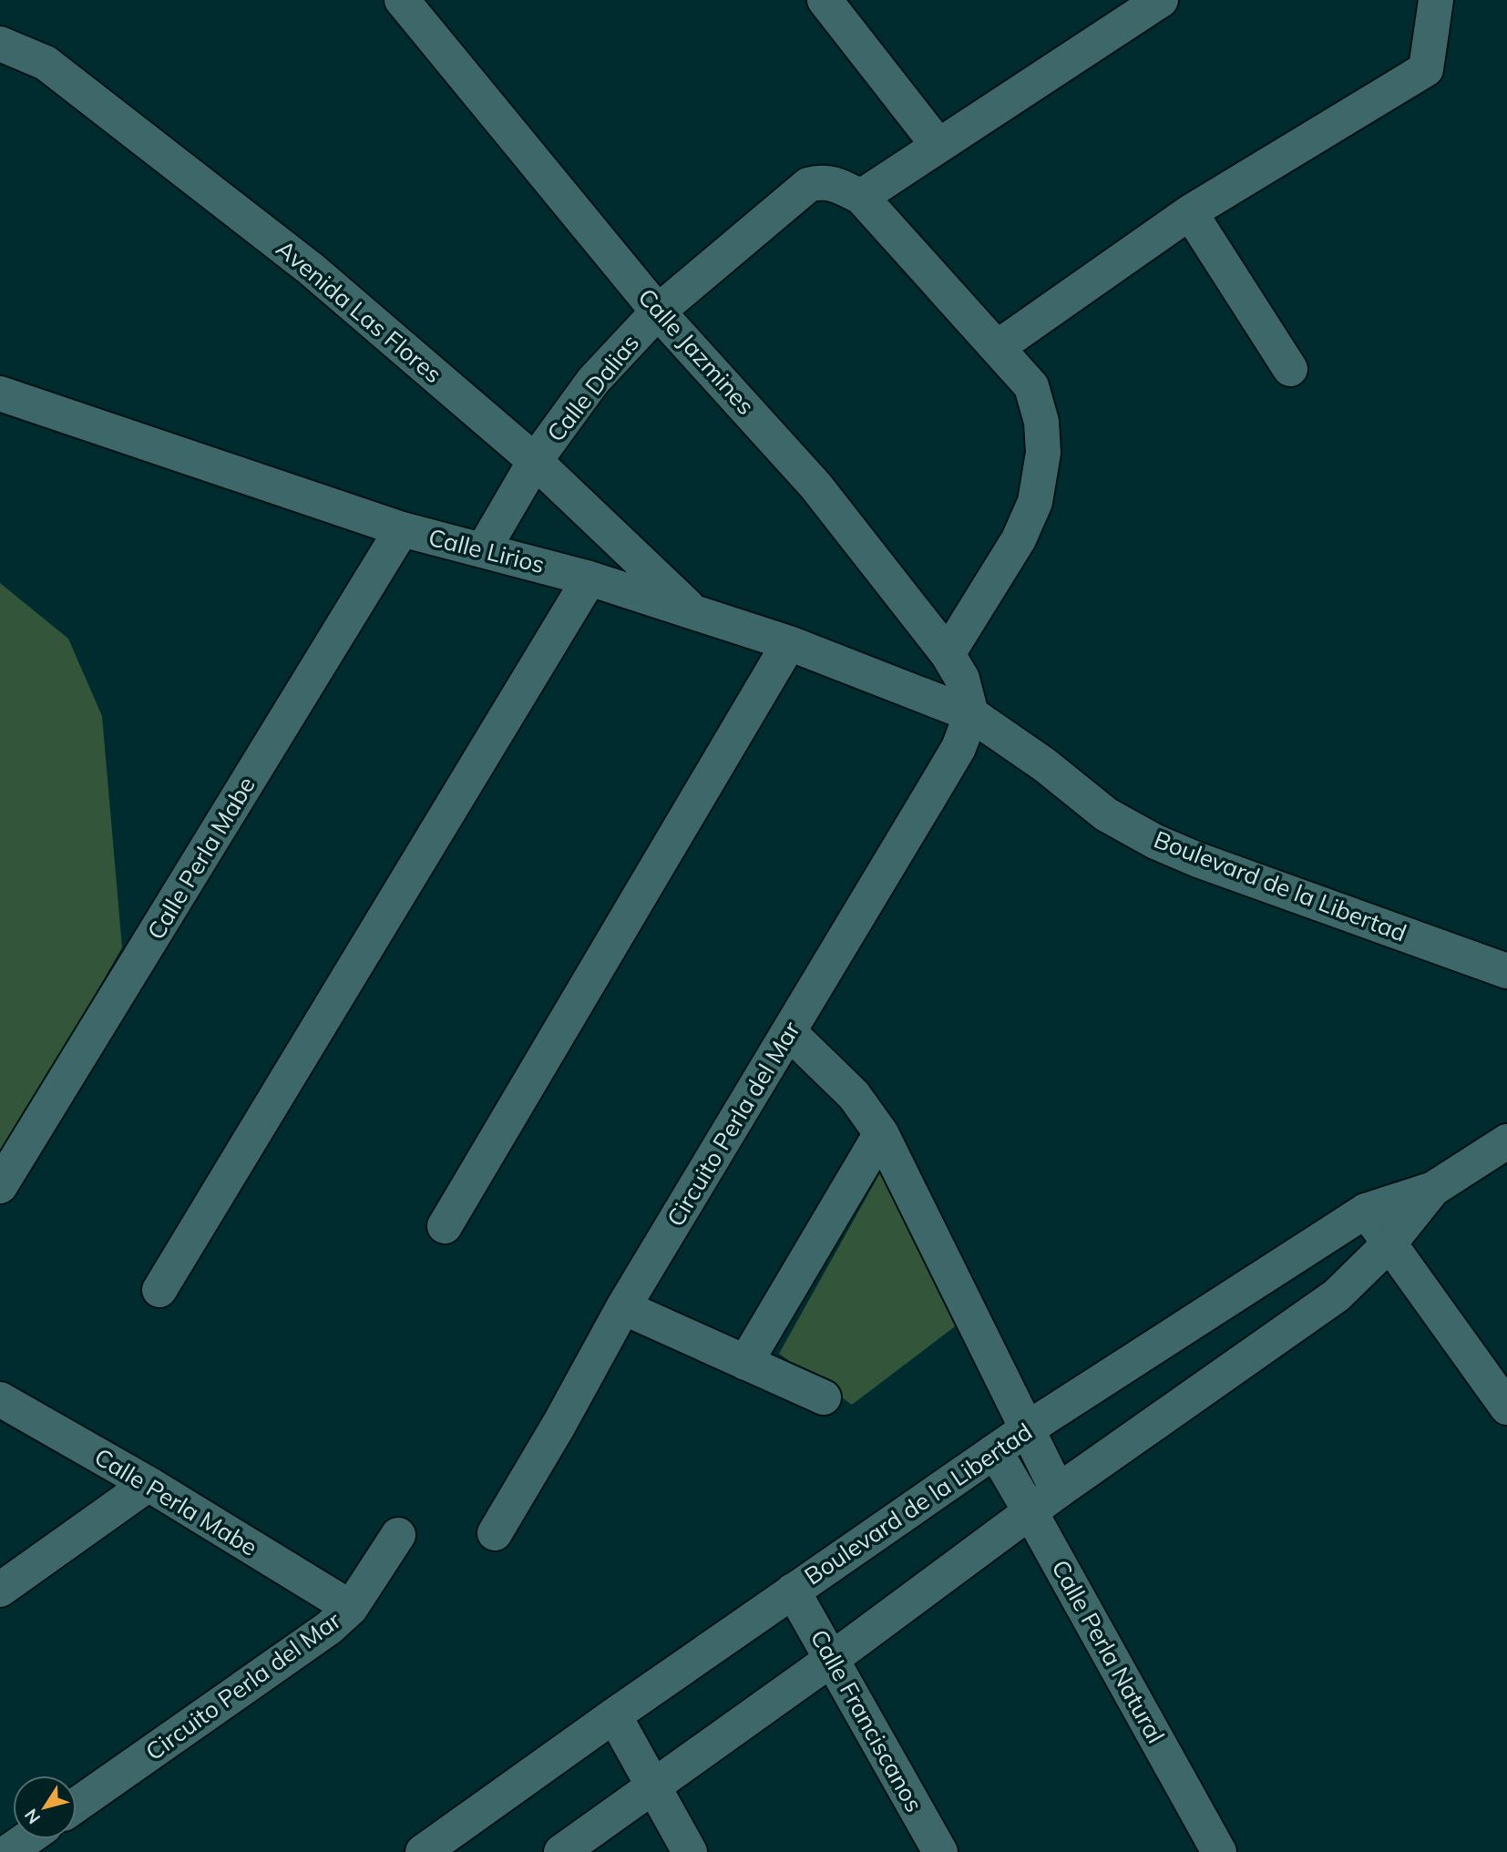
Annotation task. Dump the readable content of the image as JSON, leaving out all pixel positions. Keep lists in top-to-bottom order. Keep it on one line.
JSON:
{"streets":{"street":["Avenida Las Flores","Calle Jazmines","Calle Dalias","Calle Lirios","Calle Perla Mabe","Boulevard de la Libertad","Circuito Perla del Mar","Calle Perla Natural","Calle Franciscanos"]},"crossings":[["Avenida Las Flores","Calle Dalias"],["Avenida Las Flores","Calle Lirios"],["Calle Jazmines","Calle Dalias"],["Calle Jazmines","Calle Lirios"],["Calle Jazmines","Boulevard de la Libertad"],["Calle Jazmines","Circuito Perla del Mar"],["Calle Dalias","Calle Lirios"],["Calle Lirios","Calle Perla Mabe"],["Calle Lirios","Boulevard de la Libertad"],["Calle Lirios","Circuito Perla del Mar"],["Calle Perla Mabe","Circuito Perla del Mar"],["Boulevard de la Libertad","Circuito Perla del Mar"],["Boulevard de la Libertad","Calle Perla Natural"],["Boulevard de la Libertad","Calle Franciscanos"]],"north":"bottom left"}
